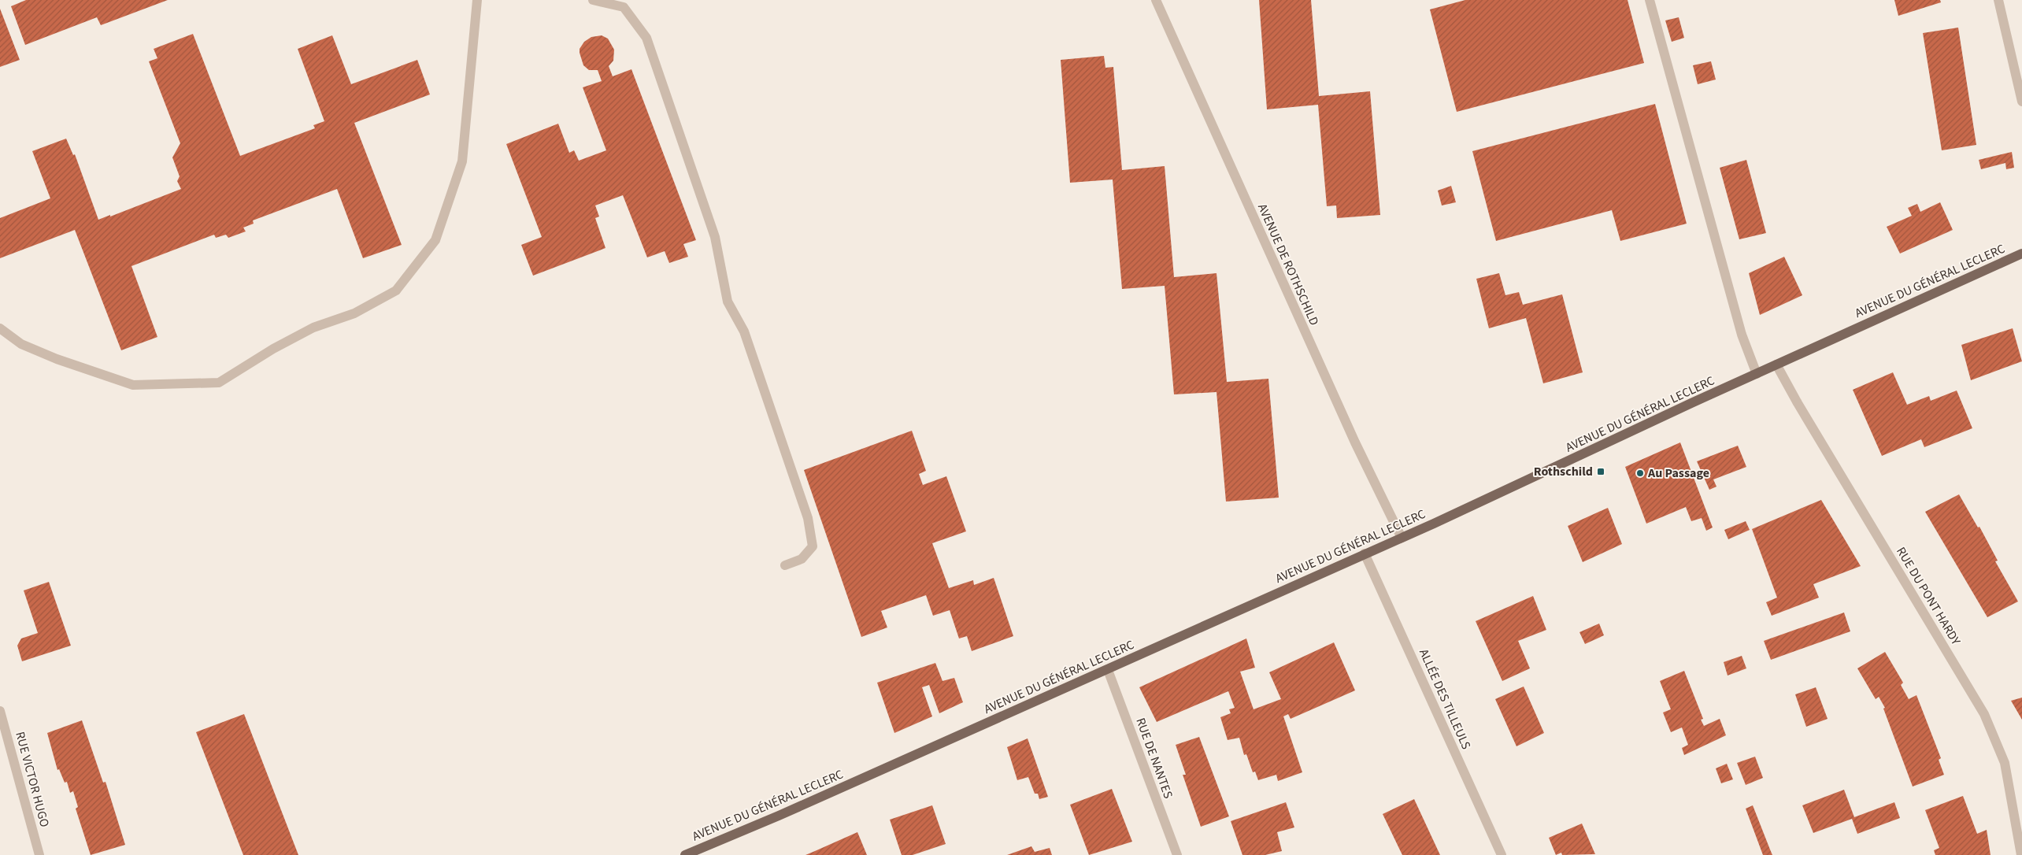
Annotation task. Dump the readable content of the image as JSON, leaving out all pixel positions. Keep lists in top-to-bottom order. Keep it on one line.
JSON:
{"streets":{"main road":["AVENUE DU GÉNÉRAL LECLERC"],"street":["AVENUE DE ROTHSCHILD","RUE DU PONT HARDY","ALLÉE DES TILLEULS","RUE DE NANTES","RUE VICTOR HUGO"]},"crossings":[["AVENUE DE ROTHSCHILD","AVENUE DU GÉNÉRAL LECLERC"],["AVENUE DU GÉNÉRAL LECLERC","RUE DU PONT HARDY"],["AVENUE DU GÉNÉRAL LECLERC","ALLÉE DES TILLEULS"],["AVENUE DU GÉNÉRAL LECLERC","RUE DE NANTES"]],"places":{"transit":["Rothschild"],"other":["Au Passage"]}}
